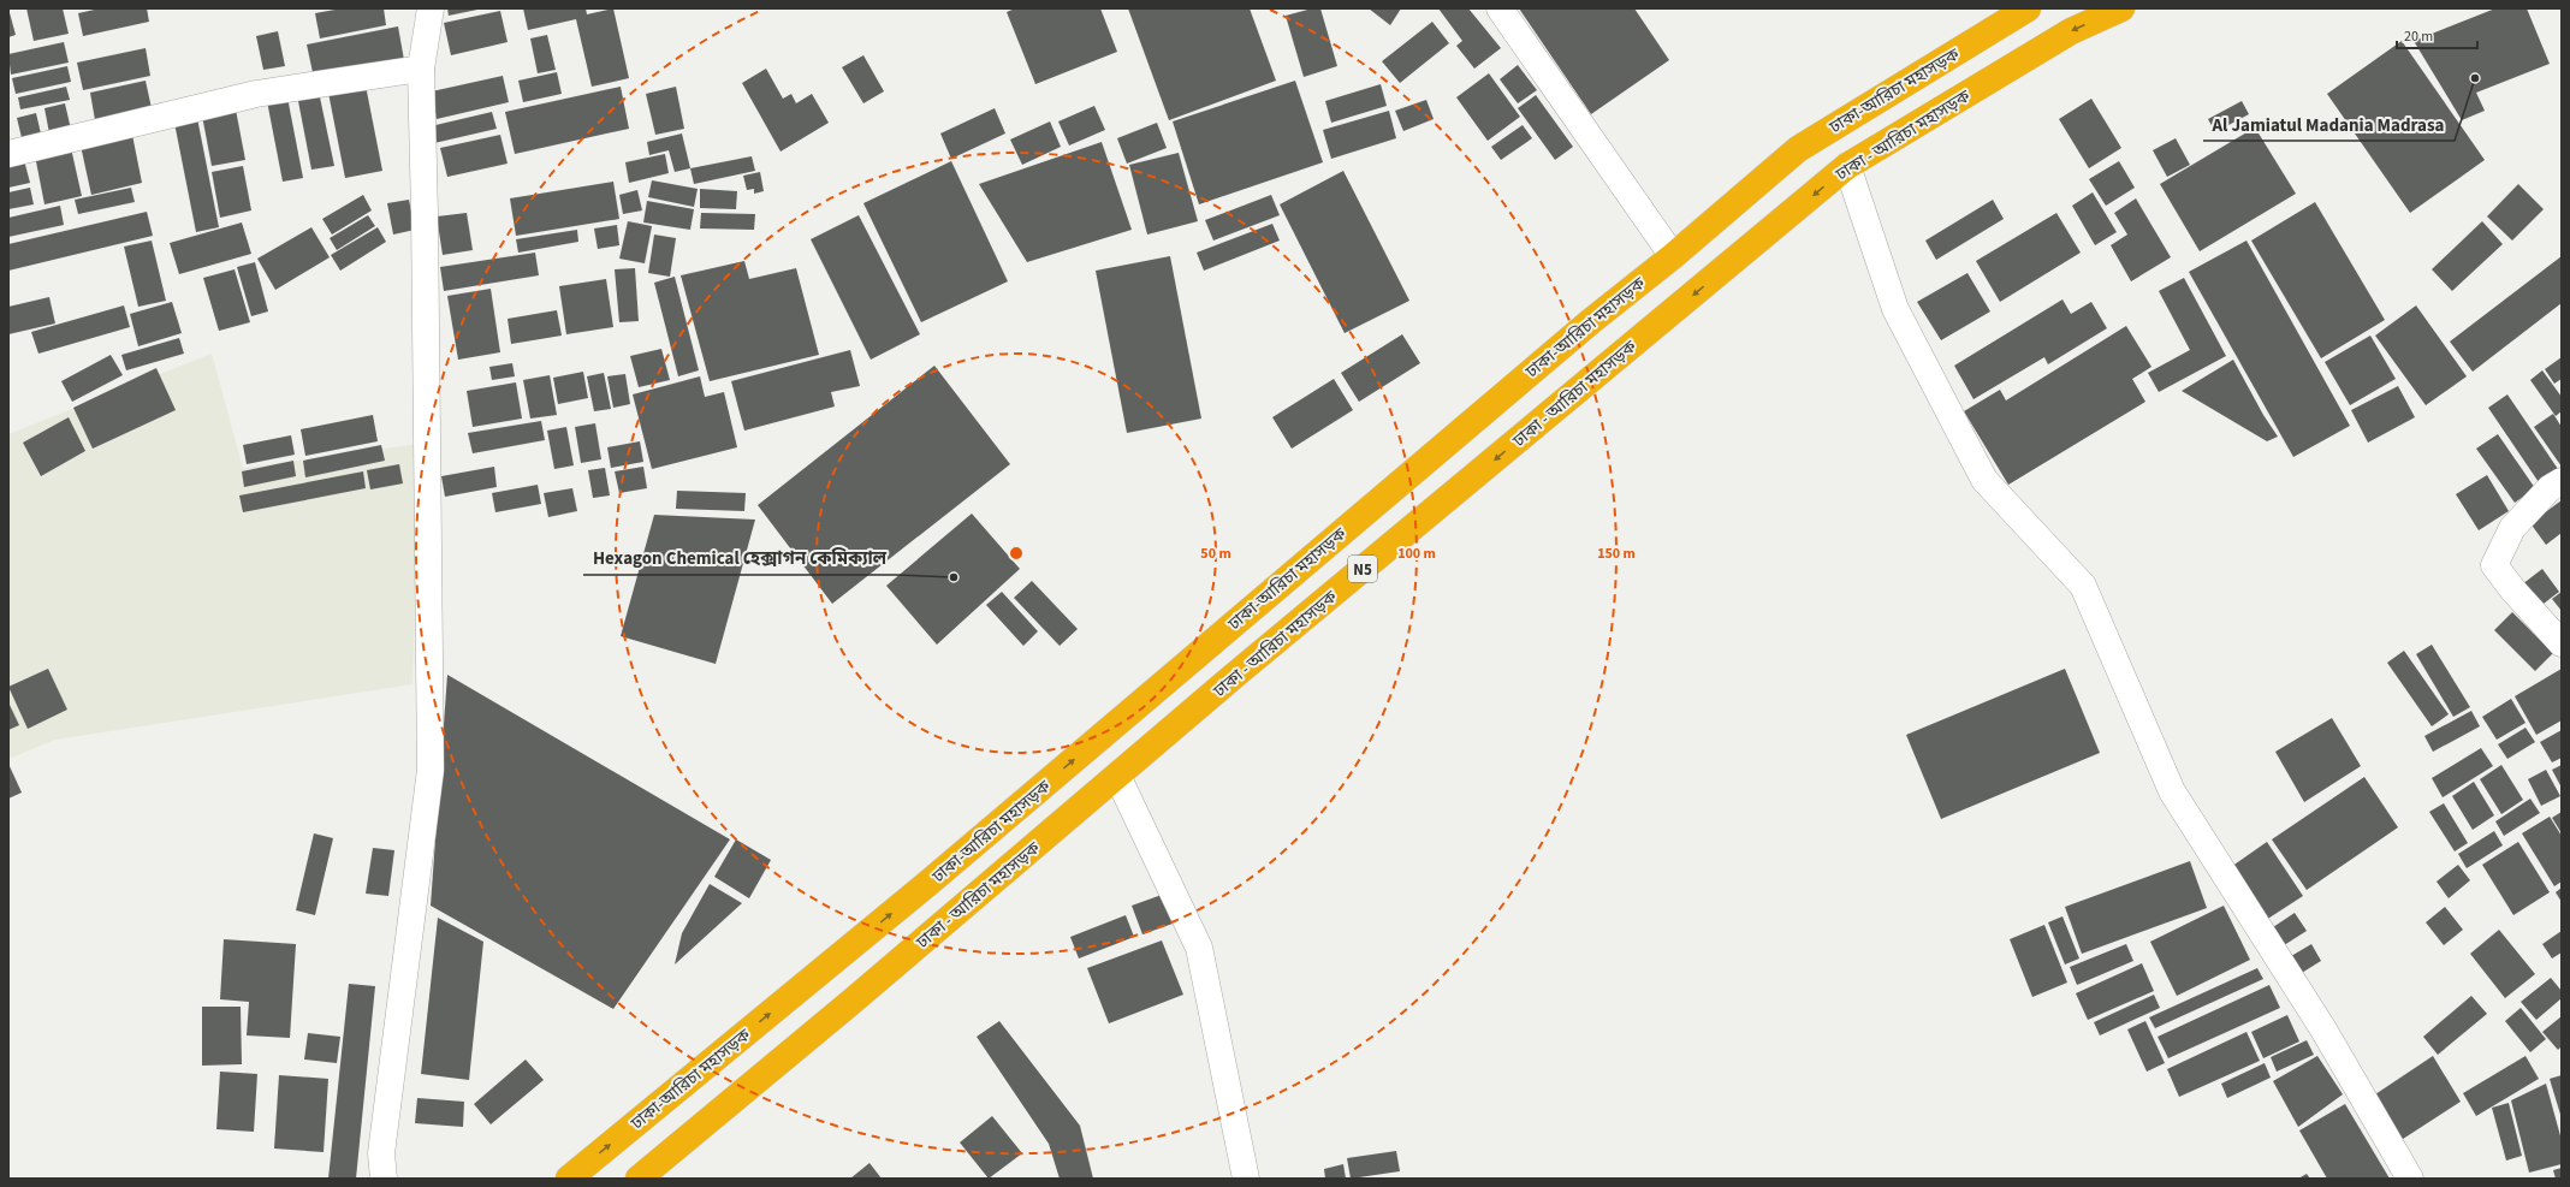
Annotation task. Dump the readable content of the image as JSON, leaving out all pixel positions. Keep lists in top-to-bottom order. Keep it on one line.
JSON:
{"streets":{"highway":["ঢাকা-আরিচা মহাসড়ক","ঢাকা - আরিচা মহাসড়ক","N5"]},"one_way":["ঢাকা-আরিচা মহাসড়ক","ঢাকা - আরিচা মহাসড়ক"],"places":["Al Jamiatul Madania Madrasa","Hexagon Chemical হেক্সাগন কেমিক্যাল"],"scale_bar":"20 m","rings":["50 m","100 m","150 m"]}
